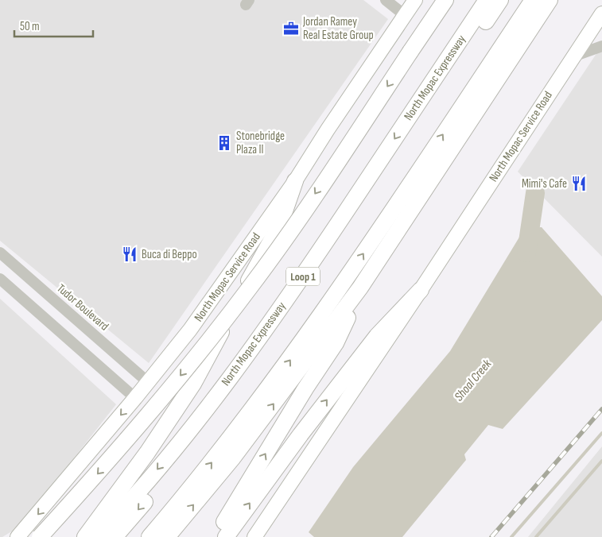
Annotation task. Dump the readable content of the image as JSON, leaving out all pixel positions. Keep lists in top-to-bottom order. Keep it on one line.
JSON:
{"streets":{"highway":["North Mopac Expressway","Loop 1"],"main road":["North Mopac Service Road"],"street":["Tudor Boulevard"]},"crossings":[["North Mopac Service Road","Tudor Boulevard"]],"water":["Shoal Creek"],"places":{"office":["Jordan Ramey Real Estate Group"],"building":["Stonebridge Plaza II"],"restaurant":["Mimi's Cafe","Buca di Beppo"]},"scale_bar":"50 m"}
